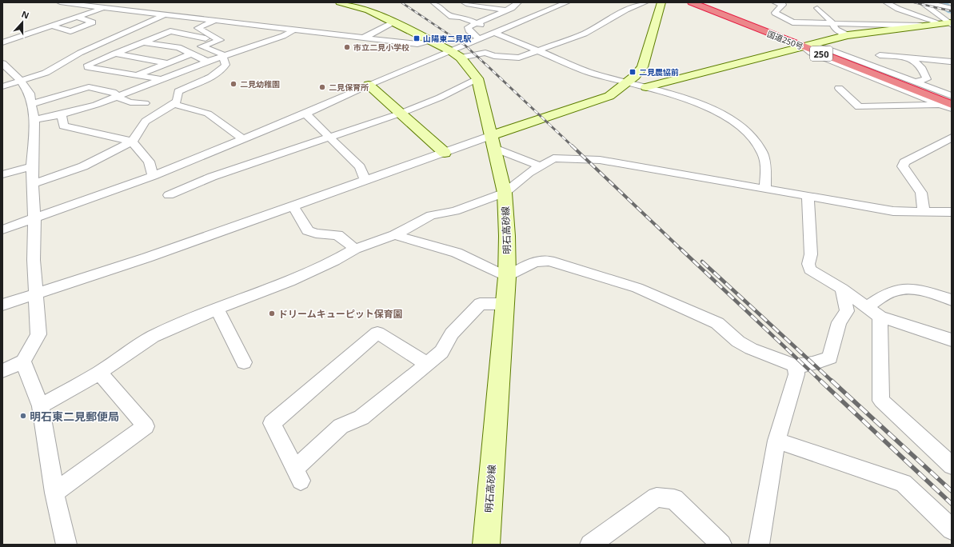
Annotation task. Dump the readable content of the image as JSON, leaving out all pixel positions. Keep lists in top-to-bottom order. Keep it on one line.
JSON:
{"streets":{"highway":["国道250号","250"],"street":["明石高砂線"]},"places":{"transit":["山陽東二見駅","二見農協前"],"other":["市立二見小学校","二見幼稚園","二見保育所","ドリームキューピット保育園","明石東二見郵便局"]},"north":"top"}
